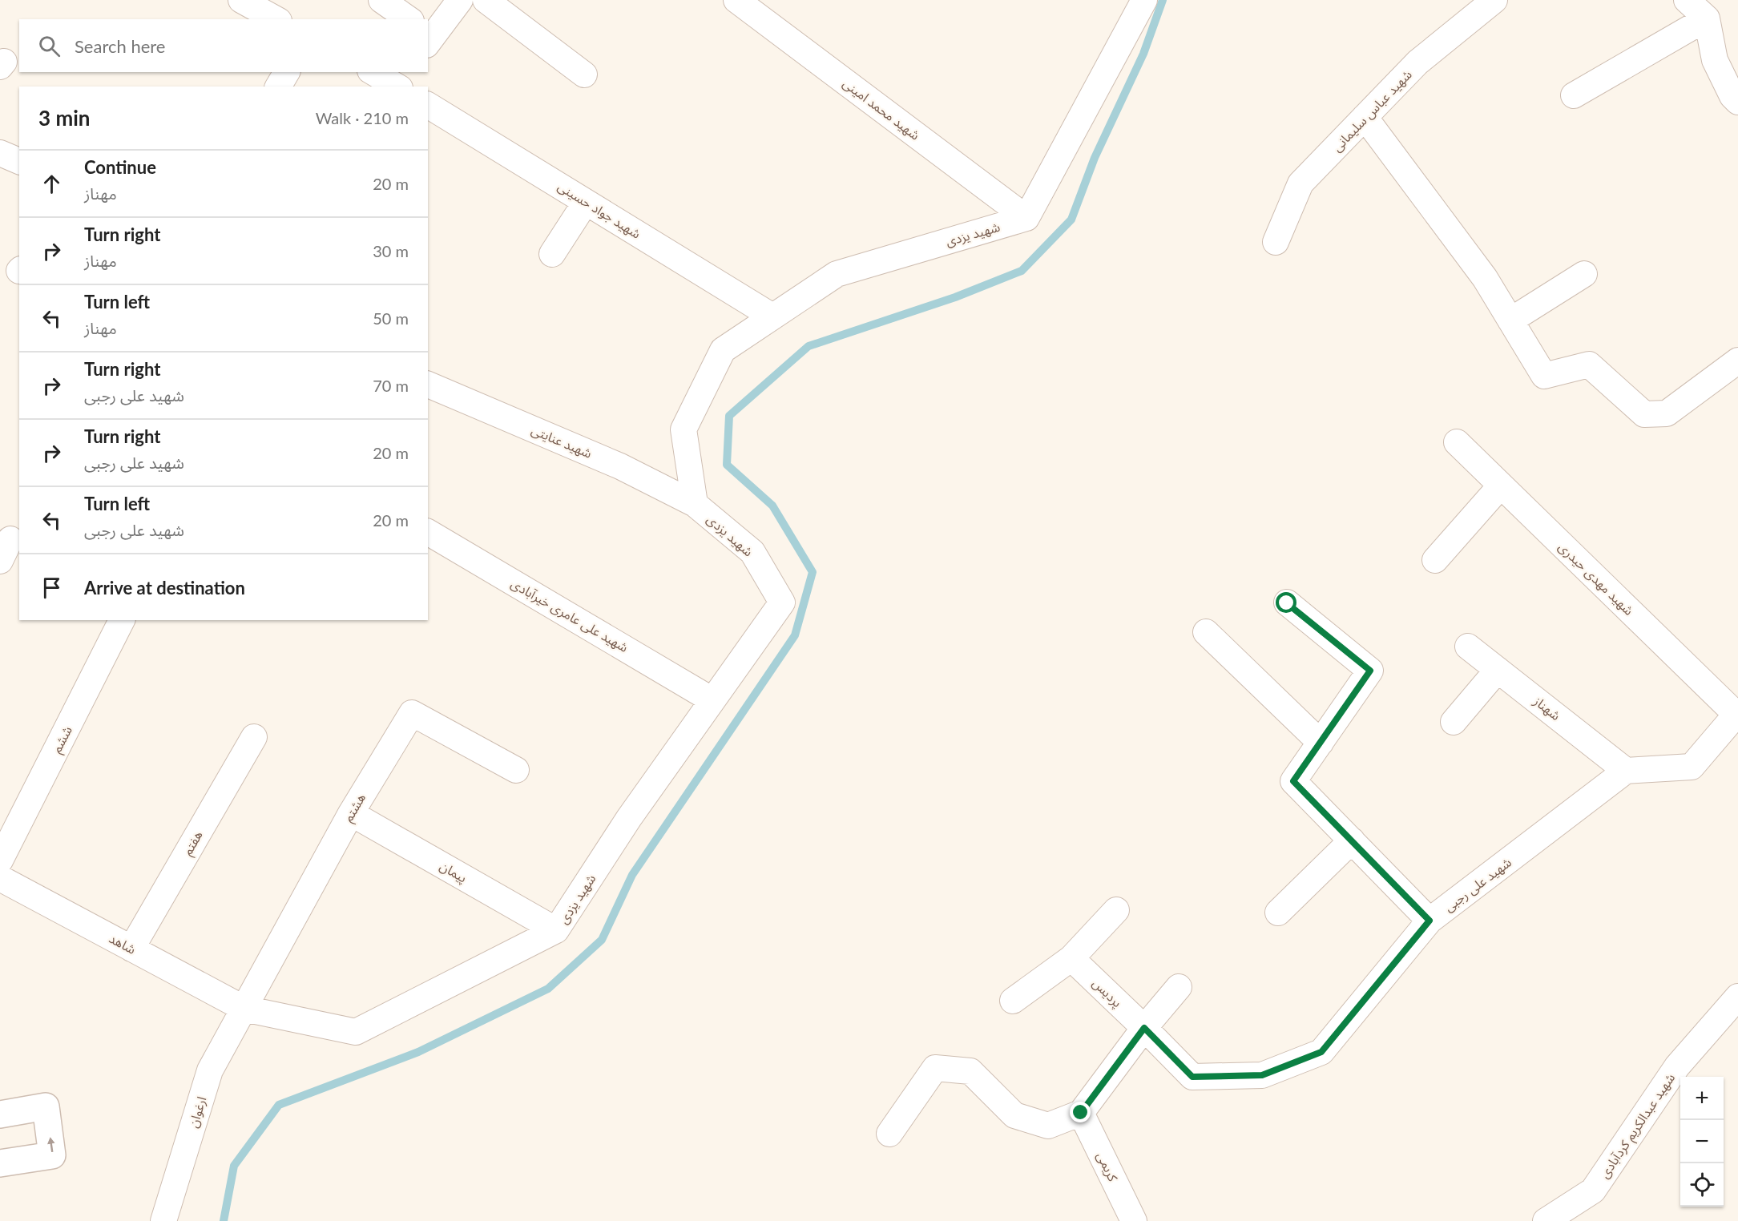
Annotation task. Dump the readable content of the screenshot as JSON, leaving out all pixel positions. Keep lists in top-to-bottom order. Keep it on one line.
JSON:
{"streets":{"street":["شهید محمد امینی","شهید عباس سلیمانی","شهید جواد حسینی","شهید یزدی","شهید عنایتی","شهید مهدی حیدری","شهید علی عامری خیرآبادی","شهناز","ششم","هشتم","هفتم","پیمان","شهید علی رجبی","شاهد","پردیس","ارغوان","شهید عبدالکریم کردآبادی","کریمی"]},"crossings":[["شهید محمد امینی","شهید یزدی"],["شهید جواد حسینی","شهید یزدی"],["شهید یزدی","شهید عنایتی"],["شهید یزدی","شهید علی عامری خیرآبادی"],["شهید یزدی","هشتم"],["شهید یزدی","پیمان"],["شهید یزدی","شاهد"],["شهید یزدی","ارغوان"],["شهناز","شهید علی رجبی"],["هشتم","پیمان"],["هشتم","شاهد"],["هشتم","ارغوان"],["هفتم","شاهد"],["شهید علی رجبی","پردیس"],["شاهد","ارغوان"]],"page":{"search":"Search here","heading":["3 min","Walk · 210 m"],"list":[["Continue","مهناز","20 m"],["Turn right","مهناز","30 m"],["Turn left","مهناز","50 m"],["Turn right","شهید علی رجبی","70 m"],["Turn right","شهید علی رجبی","20 m"],["Turn left","شهید علی رجبی","20 m"],"Arrive at destination"],"map_buttons":["+","−"]}}
